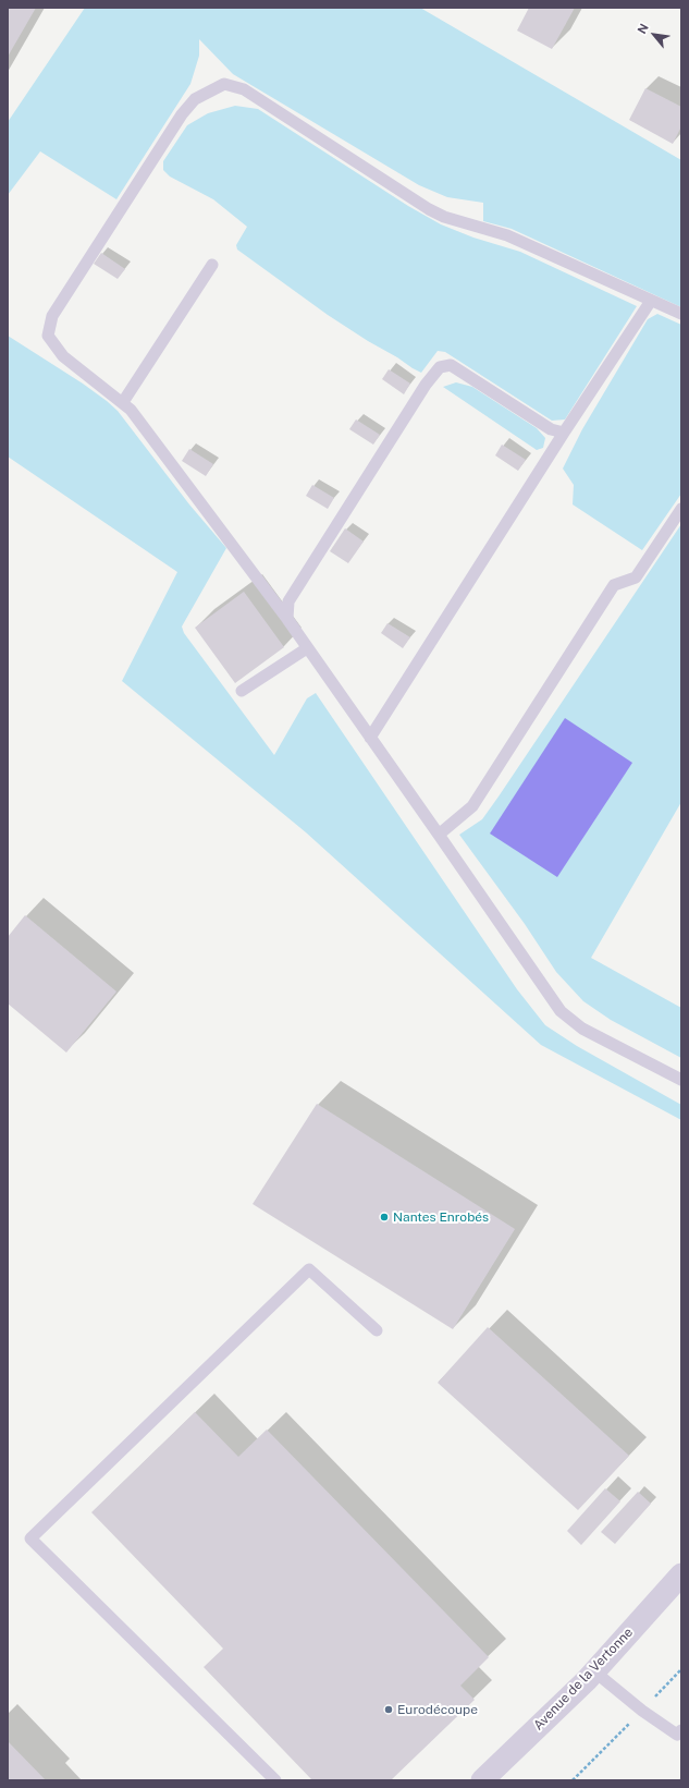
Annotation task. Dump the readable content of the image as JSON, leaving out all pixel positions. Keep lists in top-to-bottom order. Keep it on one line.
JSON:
{"streets":{"street":["Avenue de la Vertonne"]},"places":["Nantes Enrobés","Eurodécoupe"],"north":"top left"}
